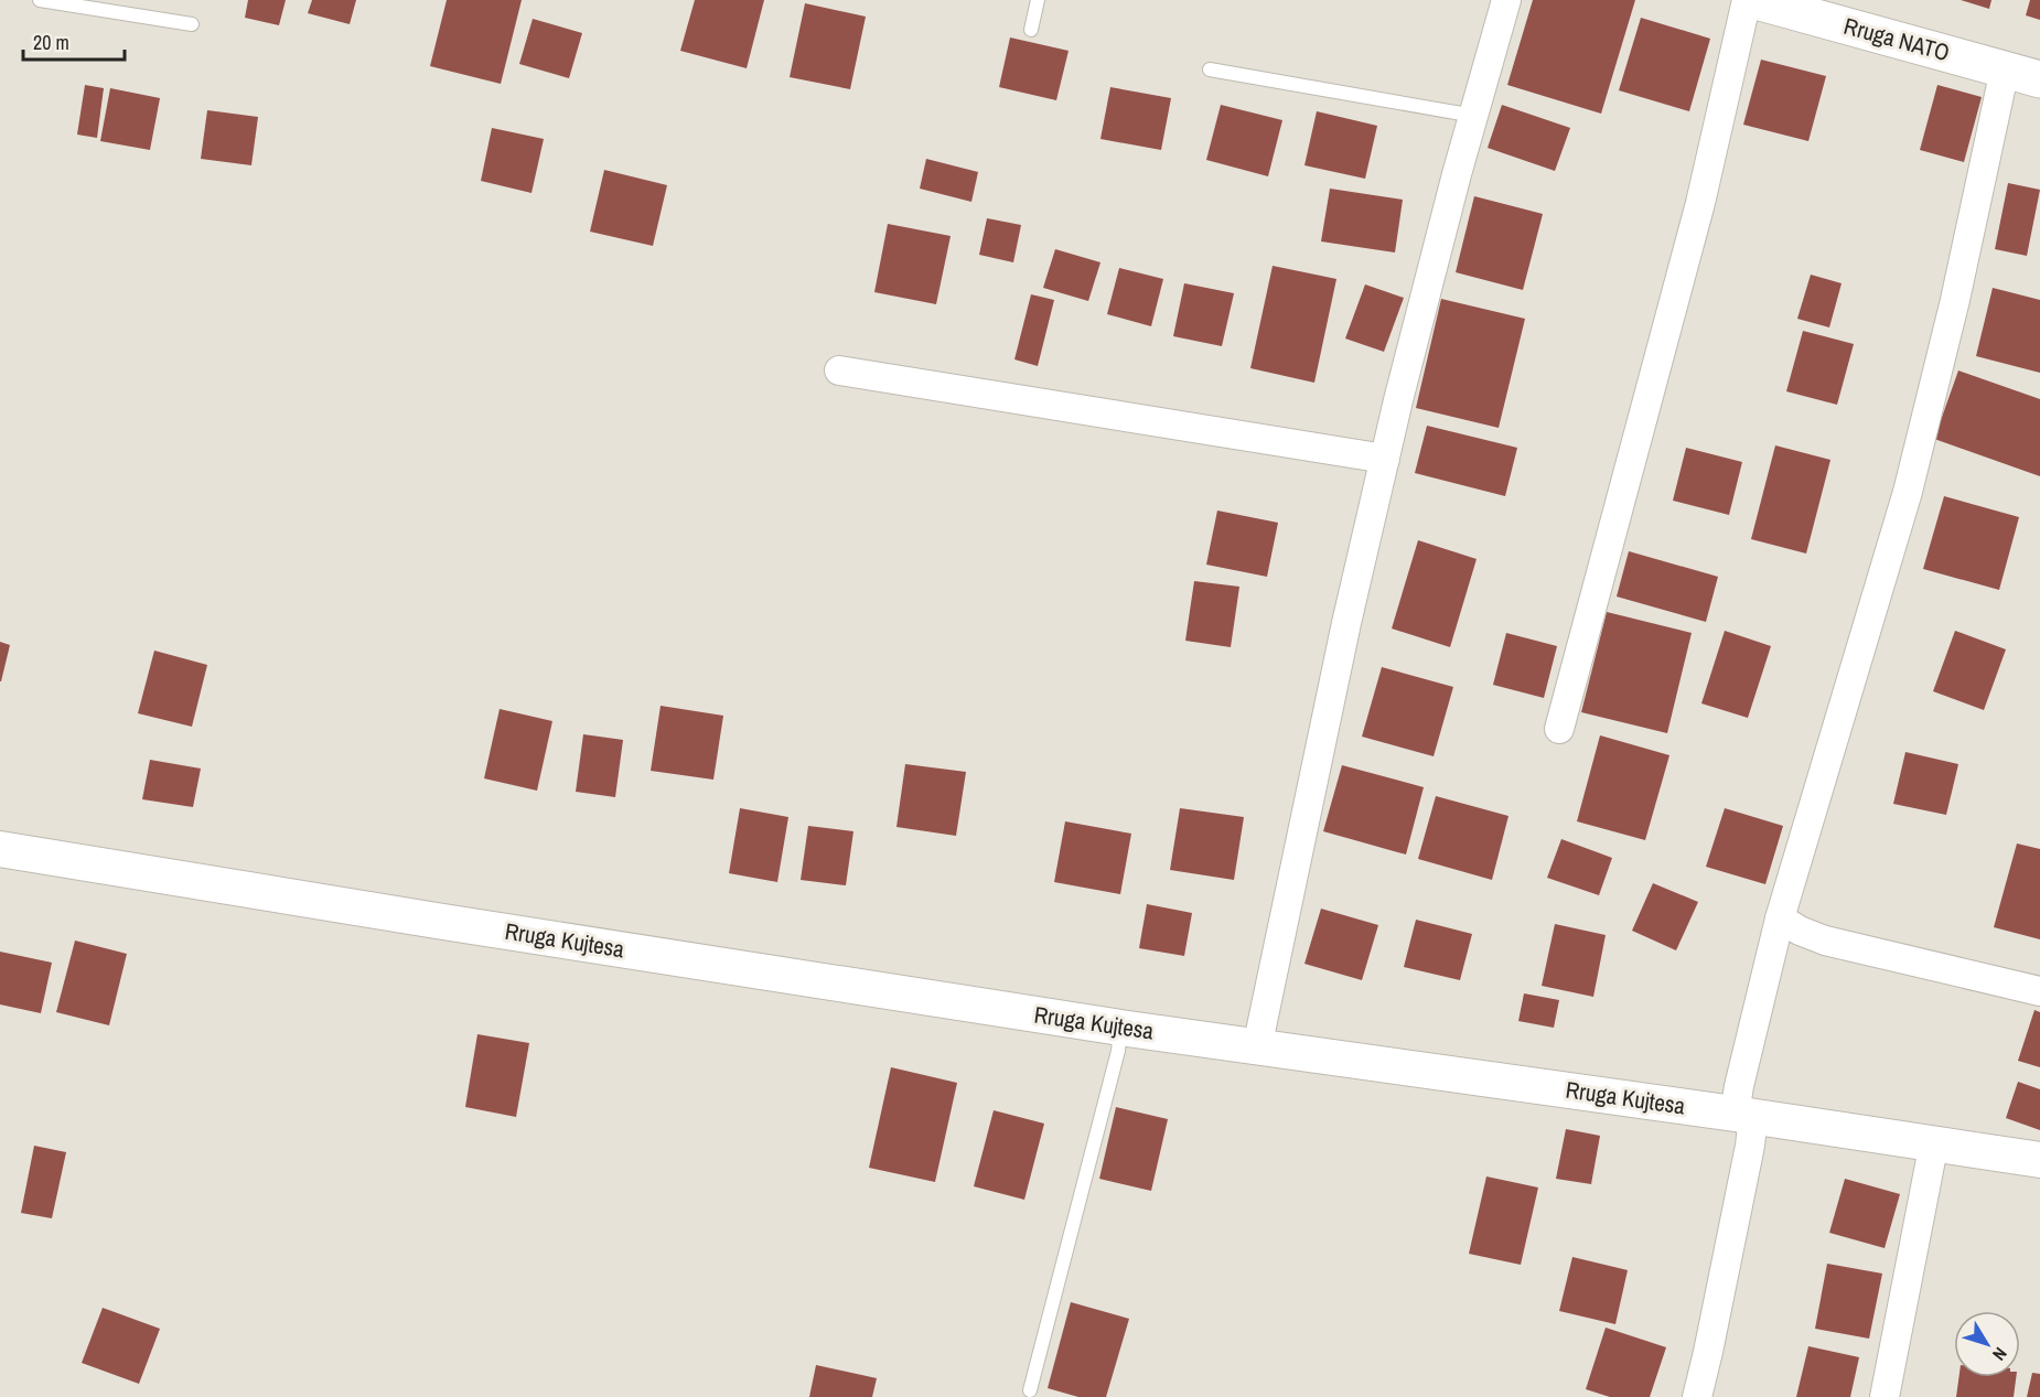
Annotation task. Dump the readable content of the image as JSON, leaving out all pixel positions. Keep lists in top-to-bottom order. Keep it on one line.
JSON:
{"streets":{"main road":["Rruga NATO"],"street":["Rruga Kujtesa"]},"scale_bar":"20 m","north":"bottom right"}
